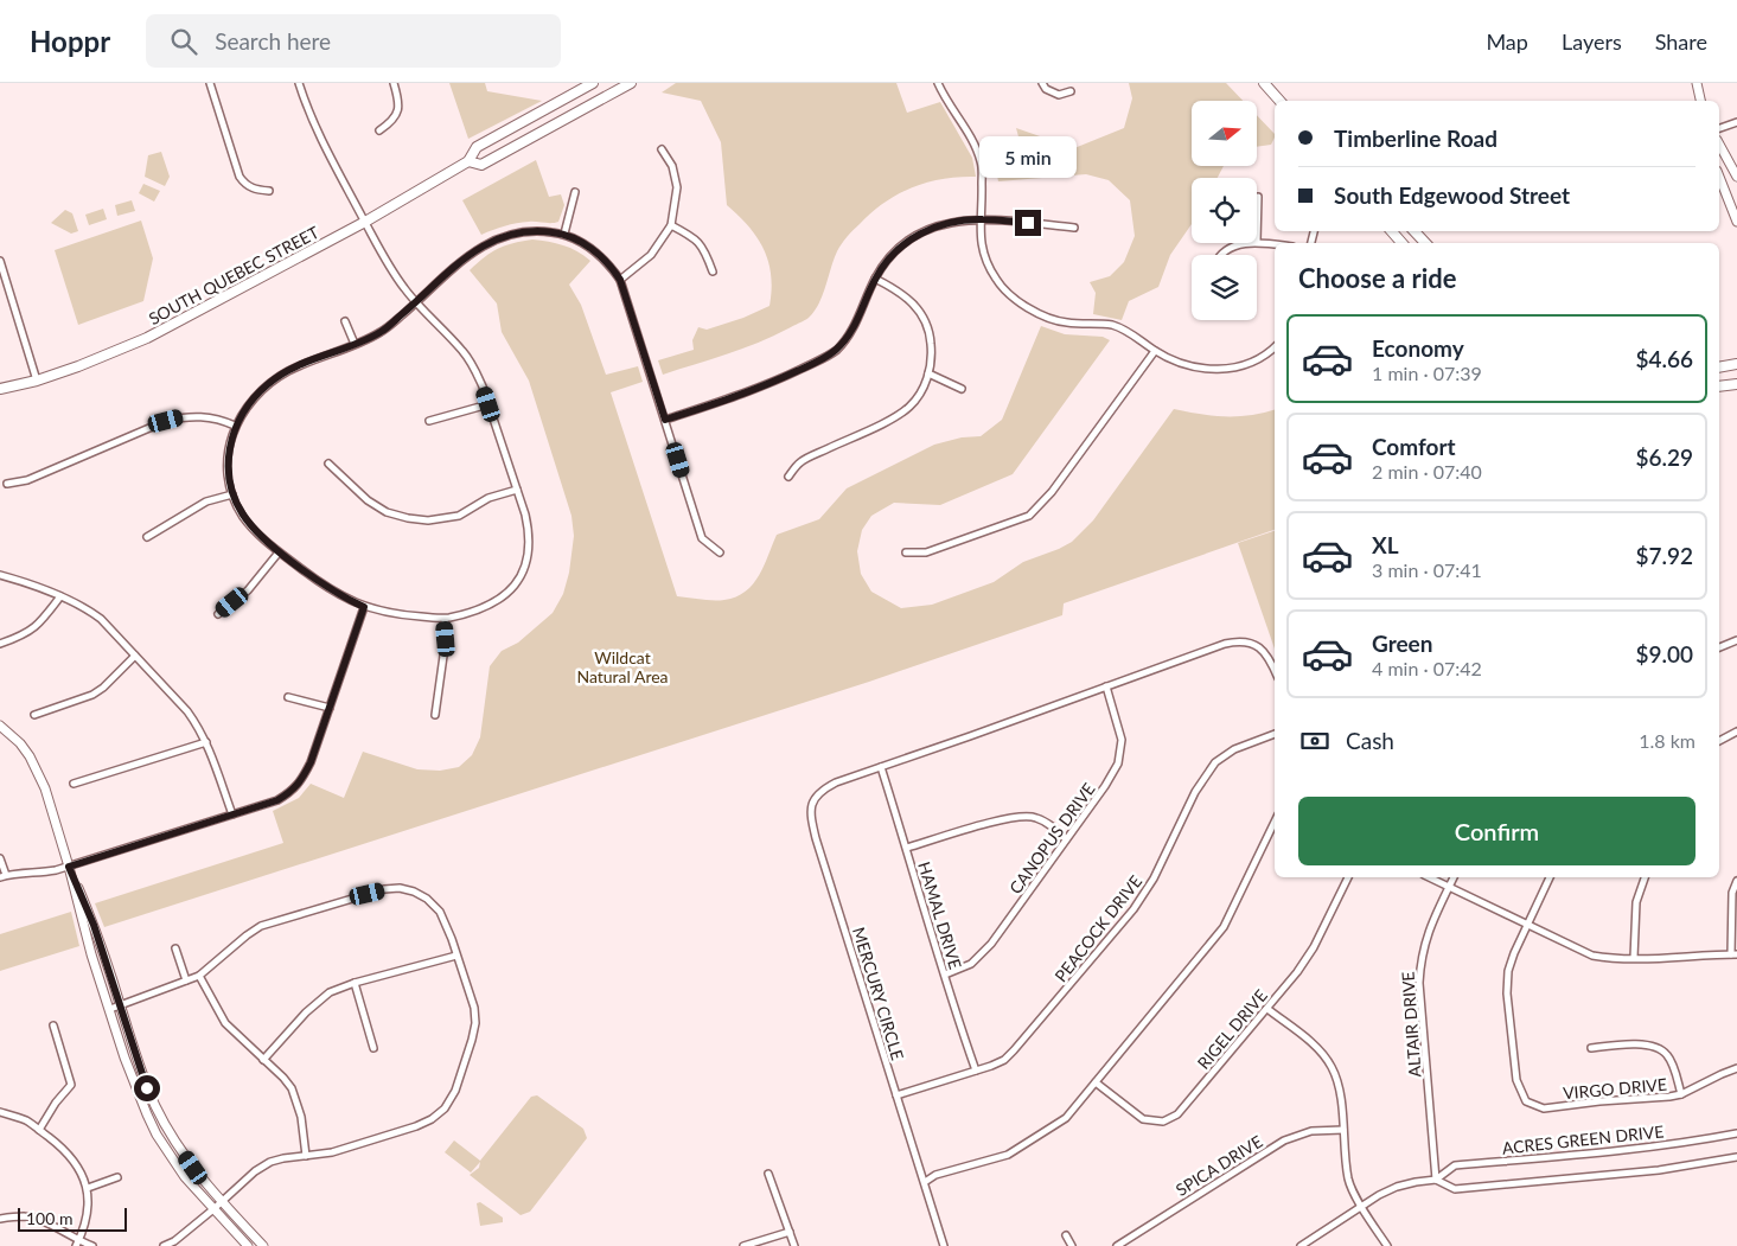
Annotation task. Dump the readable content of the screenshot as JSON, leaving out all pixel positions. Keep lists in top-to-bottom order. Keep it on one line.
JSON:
{"streets":{"main road":["SOUTH QUEBEC STREET"],"street":["CANOPUS DRIVE","HAMAL DRIVE","PEACOCK DRIVE","MERCURY CIRCLE","ALTAIR DRIVE","RIGEL DRIVE","VIRGO DRIVE","ACRES GREEN DRIVE","SPICA DRIVE"]},"crossings":[["CANOPUS DRIVE","HAMAL DRIVE"],["CANOPUS DRIVE","MERCURY CIRCLE"],["HAMAL DRIVE","PEACOCK DRIVE"],["HAMAL DRIVE","MERCURY CIRCLE"],["PEACOCK DRIVE","MERCURY CIRCLE"],["ALTAIR DRIVE","ACRES GREEN DRIVE"]],"parks":["Wildcat Natural Area"],"scale_bar":"100 m","north":"right","page":{"header":"Hoppr","search":"Search here","nav":["Map","Layers","Share"],"banner":["Timberline Road","South Edgewood Street"],"bubble":"5 min","heading":"Choose a ride","list":[{"name":"Economy","note":"1 min · 07:39","value":"$4.66"},{"name":"Comfort","note":"2 min · 07:40","value":"$6.29"},{"name":"XL","note":"3 min · 07:41","value":"$7.92"},{"name":"Green","note":"4 min · 07:42","value":"$9.00"}],"pay":["Cash","1.8 km"],"buttons":"Confirm","scale":"100 m"}}
